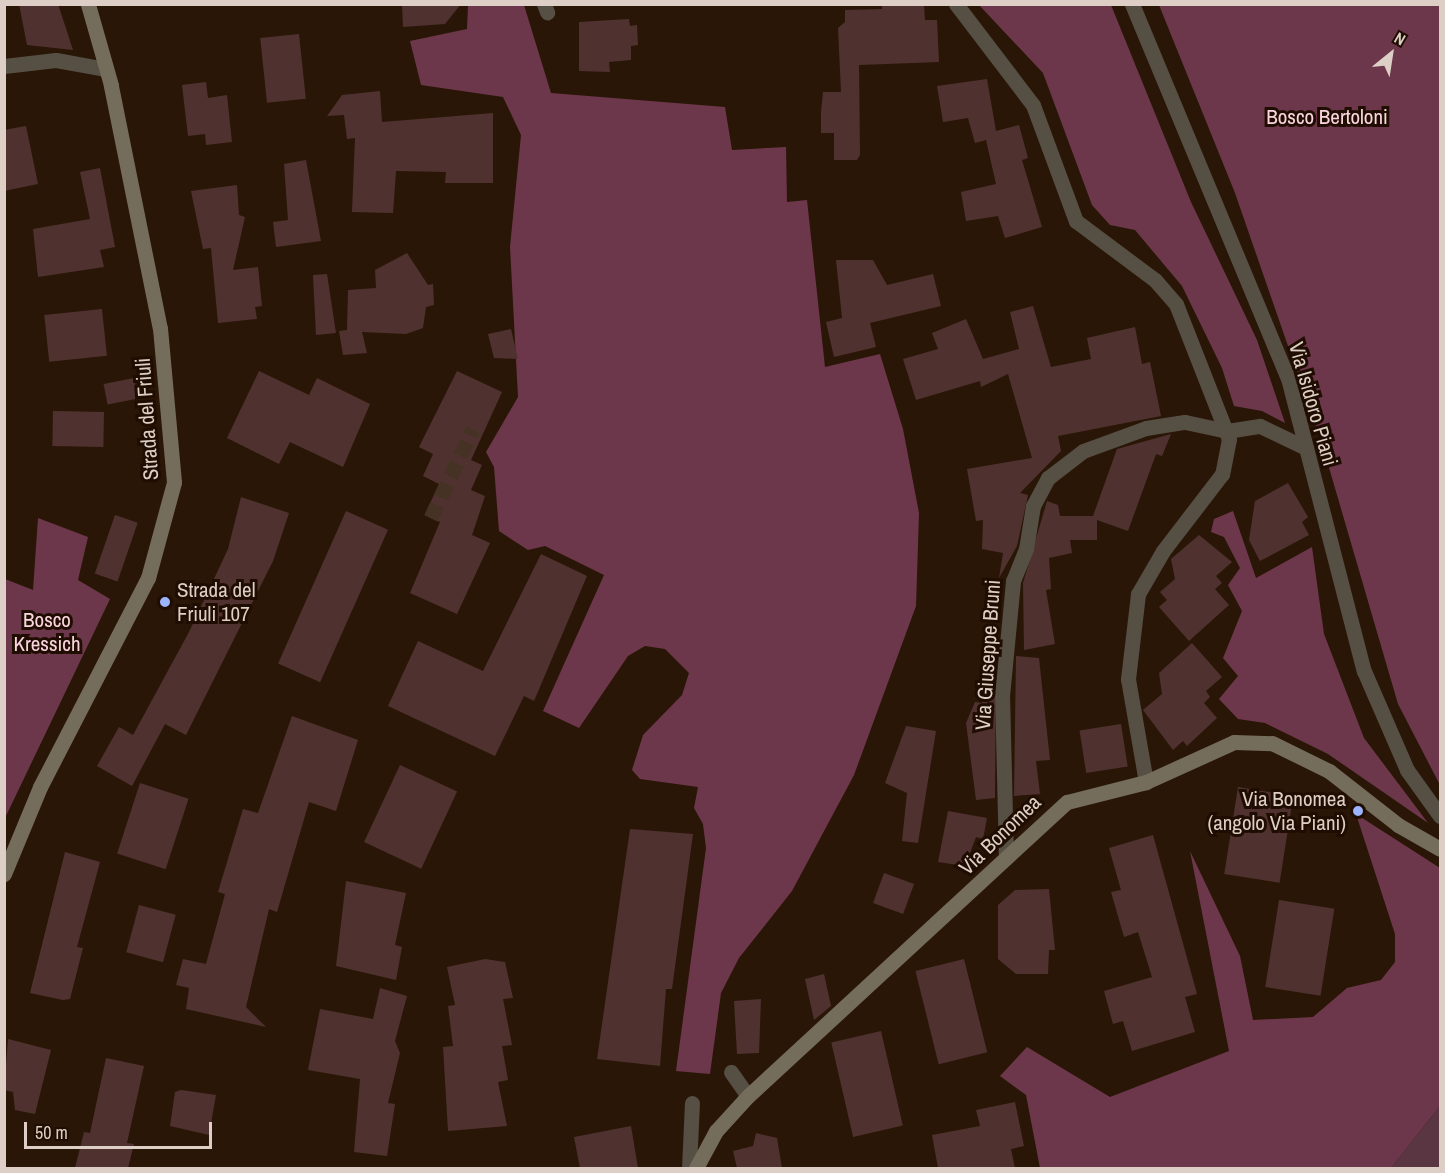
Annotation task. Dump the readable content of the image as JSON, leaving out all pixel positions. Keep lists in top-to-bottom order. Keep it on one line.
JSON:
{"streets":{"street":["Via Isidoro Piani","Strada del Friuli","Via Giuseppe Bruni","Via Bonomea"]},"crossings":[["Via Isidoro Piani","Via Giuseppe Bruni"],["Via Giuseppe Bruni","Via Bonomea"]],"parks":["Bosco Bertoloni","Bosco Kressich"],"places":["Strada del Friuli 107","Via Bonomea (angolo Via Piani)"],"scale_bar":"50 m","north":"top right"}
